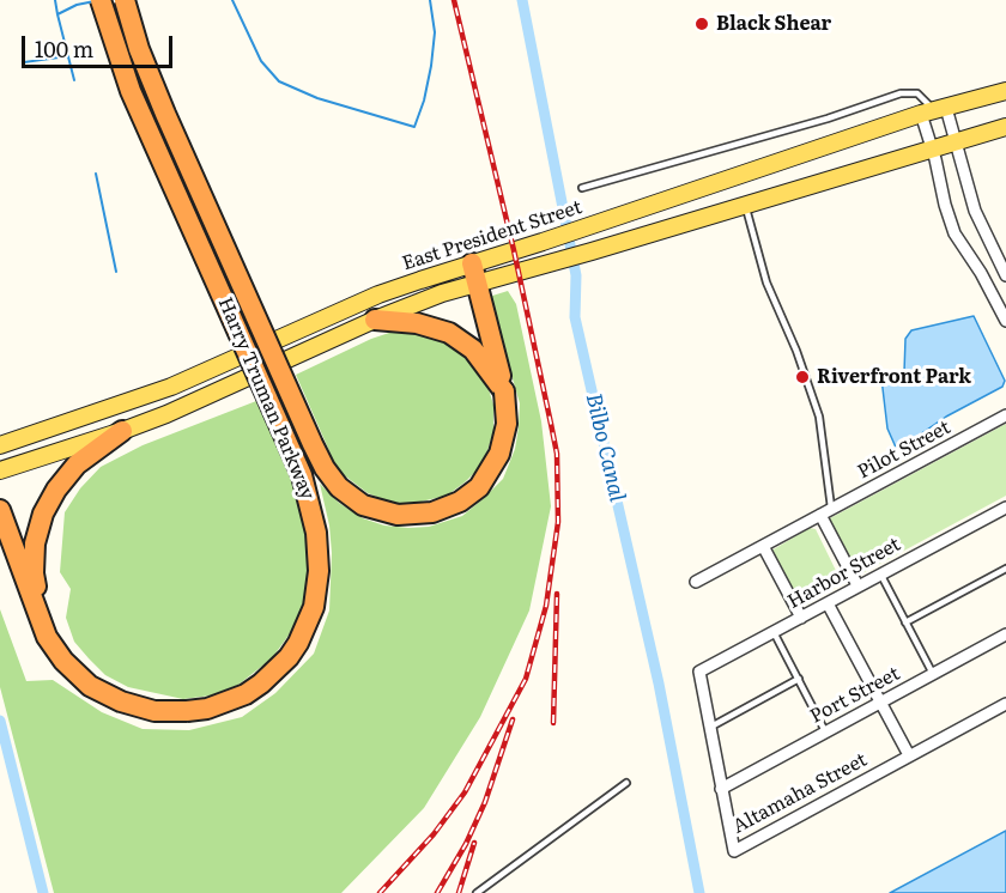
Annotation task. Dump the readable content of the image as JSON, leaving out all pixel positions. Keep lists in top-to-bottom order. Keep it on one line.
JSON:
{"streets":{"highway":["Harry Truman Parkway"],"main road":["East President Street"],"street":["Pilot Street","Harbor Street","Port Street","Altamaha Street"]},"crossings":[["East President Street","Harry Truman Parkway"],["Harbor Street","Altamaha Street"],["Port Street","Altamaha Street"]],"water":["Bilbo Canal"],"places":["Black Shear","Riverfront Park"],"scale_bar":"100 m"}
